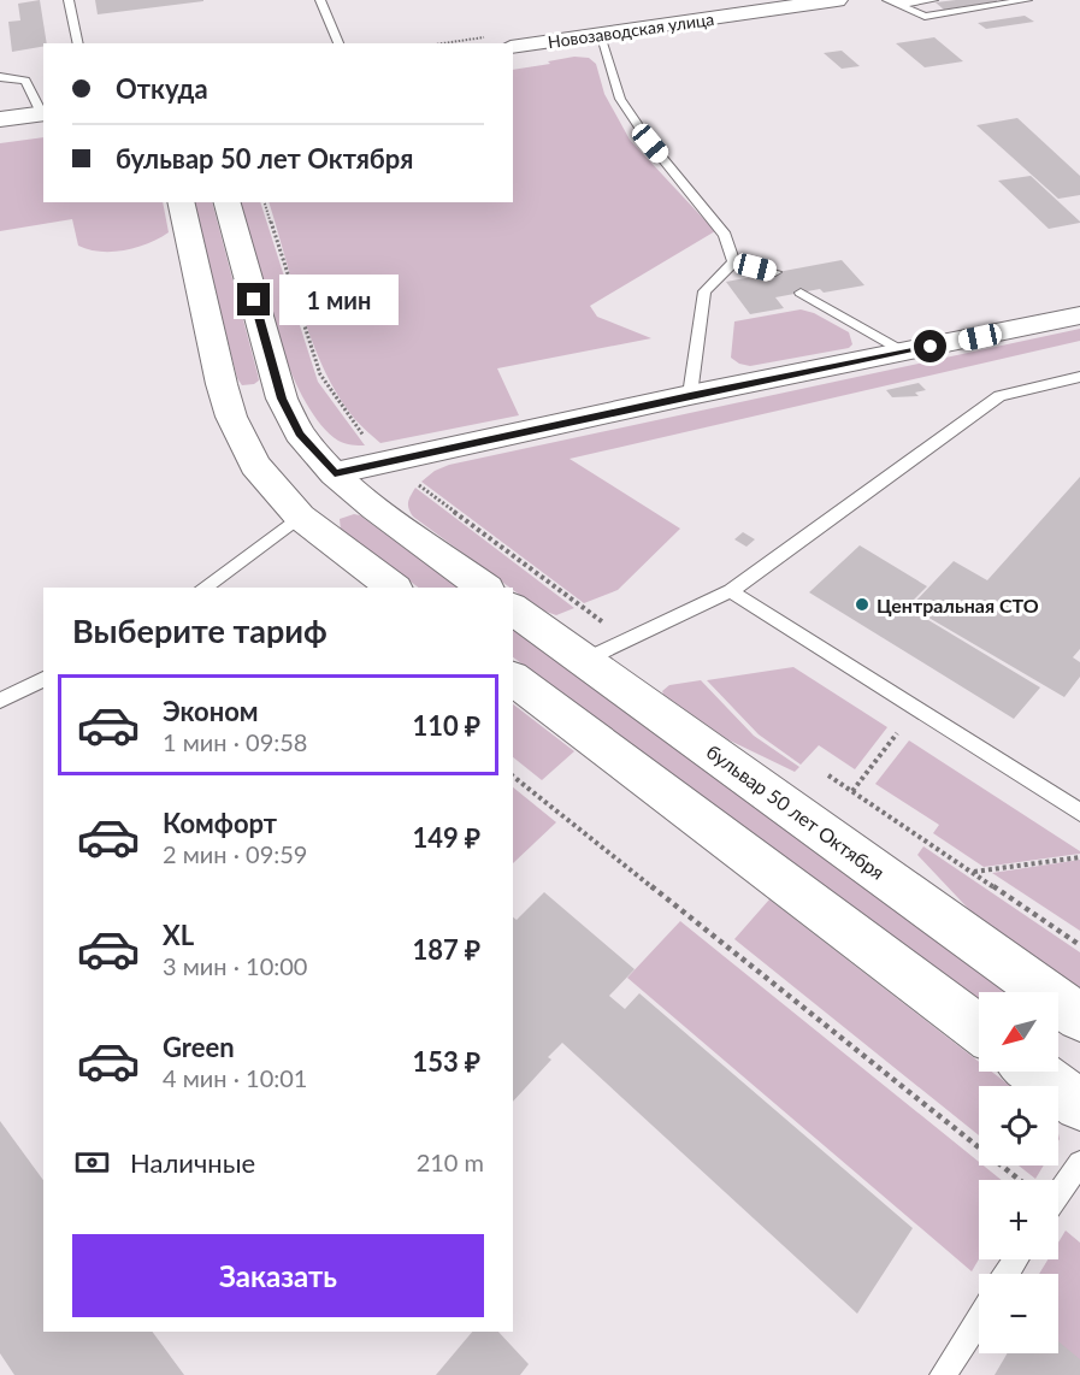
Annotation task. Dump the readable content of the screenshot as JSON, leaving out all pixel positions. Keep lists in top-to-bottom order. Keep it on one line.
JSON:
{"streets":{"main road":["Новозаводская улица","бульвар 50 лет Октября"]},"places":["Центральная СТО"],"north":"bottom left","page":{"banner":["Откуда","бульвар 50 лет Октября"],"bubble":"1 мин","heading":"Выберите тариф","list":[{"name":"Эконом","note":"1 мин · 09:58","value":"110 ₽"},{"name":"Комфорт","note":"2 мин · 09:59","value":"149 ₽"},{"name":"XL","note":"3 мин · 10:00","value":"187 ₽"},{"name":"Green","note":"4 мин · 10:01","value":"153 ₽"}],"map_buttons":["+","−"],"pay":["Наличные","210 m"],"buttons":"Заказать"}}
